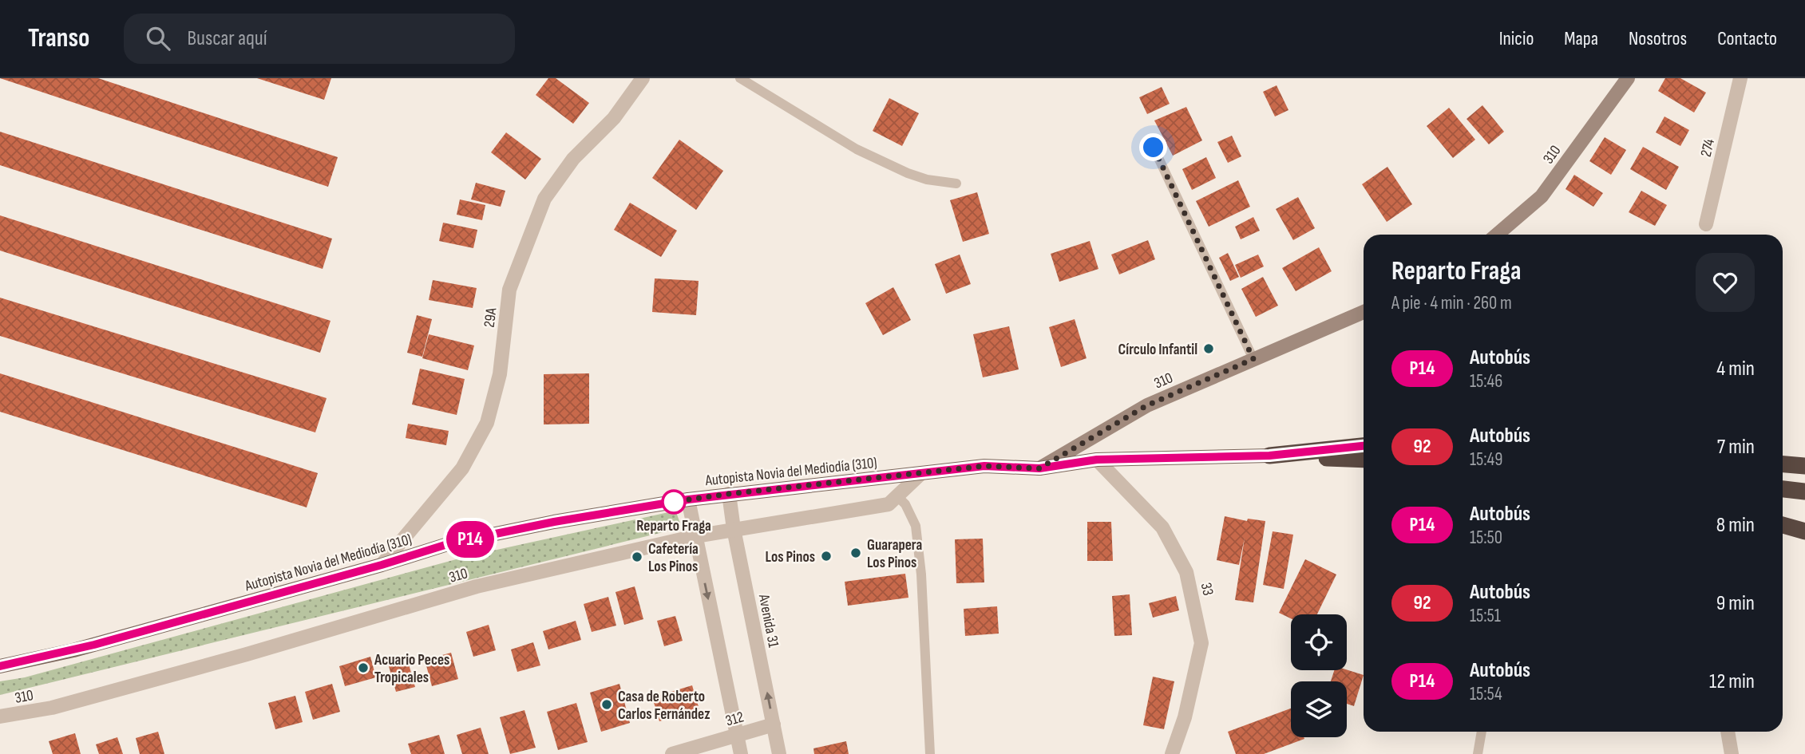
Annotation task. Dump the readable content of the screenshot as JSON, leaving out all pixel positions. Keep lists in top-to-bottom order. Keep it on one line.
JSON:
{"streets":{"main road":["Autopista Novia del Mediodía (310)"],"street":["274","310","29A","33","Avenida 31","312"]},"crossings":[["310","Autopista Novia del Mediodía (310)"],["310","Avenida 31"],["29A","Autopista Novia del Mediodía (310)"],["Autopista Novia del Mediodía (310)","33"],["Autopista Novia del Mediodía (310)","Avenida 31"],["Avenida 31","312"]],"places":["Círculo Infantil","Reparto Fraga","Guarapera Los Pinos","Los Pinos","Cafetería Los Pinos","Acuario Peces Tropicales","Casa de Roberto Carlos Fernández"],"lines":["bus line P14"],"page":{"header":"Transo","search":"Buscar aquí","nav":["Inicio","Mapa","Nosotros","Contacto"],"on_map":"P14","heading":["Reparto Fraga","A pie · 4 min · 260 m"],"list":[{"mark":"P14","name":"Autobús","note":"15:46","value":"4 min"},{"mark":"92","name":"Autobús","note":"15:49","value":"7 min"},{"mark":"P14","name":"Autobús","note":"15:50","value":"8 min"},{"mark":"92","name":"Autobús","note":"15:51","value":"9 min"},{"mark":"P14","name":"Autobús","note":"15:54","value":"12 min"}]}}
